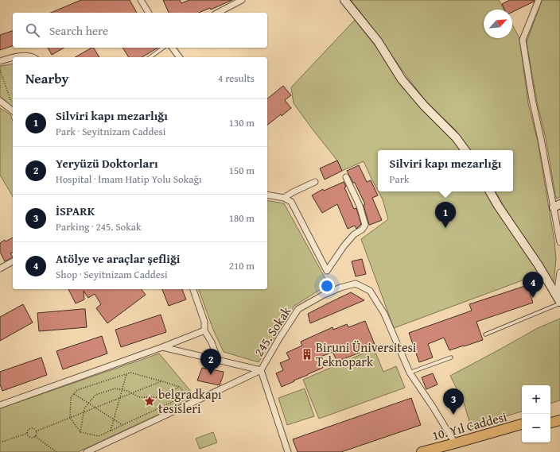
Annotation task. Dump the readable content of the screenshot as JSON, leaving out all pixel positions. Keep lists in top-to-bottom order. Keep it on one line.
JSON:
{"streets":{"main road":["10. Yıl Caddesi"],"street":["245. Sokak"]},"crossings":[["245. Sokak","10. Yıl Caddesi"]],"places":{"building":["Biruni Üniversitesi Teknopark"],"place":["belgradkapı tesisleri"]},"north":"top right","page":{"search":"Search here","heading":["Nearby","4 results"],"list":[{"mark":"1","name":"Silviri kapı mezarlığı","note":"Park · Seyitnizam Caddesi","value":"130 m"},{"mark":"2","name":"Yeryüzü Doktorları","note":"Hospital · İmam Hatip Yolu Sokağı","value":"150 m"},{"mark":"3","name":"İSPARK","note":"Parking · 245. Sokak","value":"180 m"},{"mark":"4","name":"Atölye ve araçlar şefliği","note":"Shop · Seyitnizam Caddesi","value":"210 m"}],"popup":["Silviri kapı mezarlığı","Park"],"pins":["1","4","2","3"],"map_buttons":["+","−"]}}
